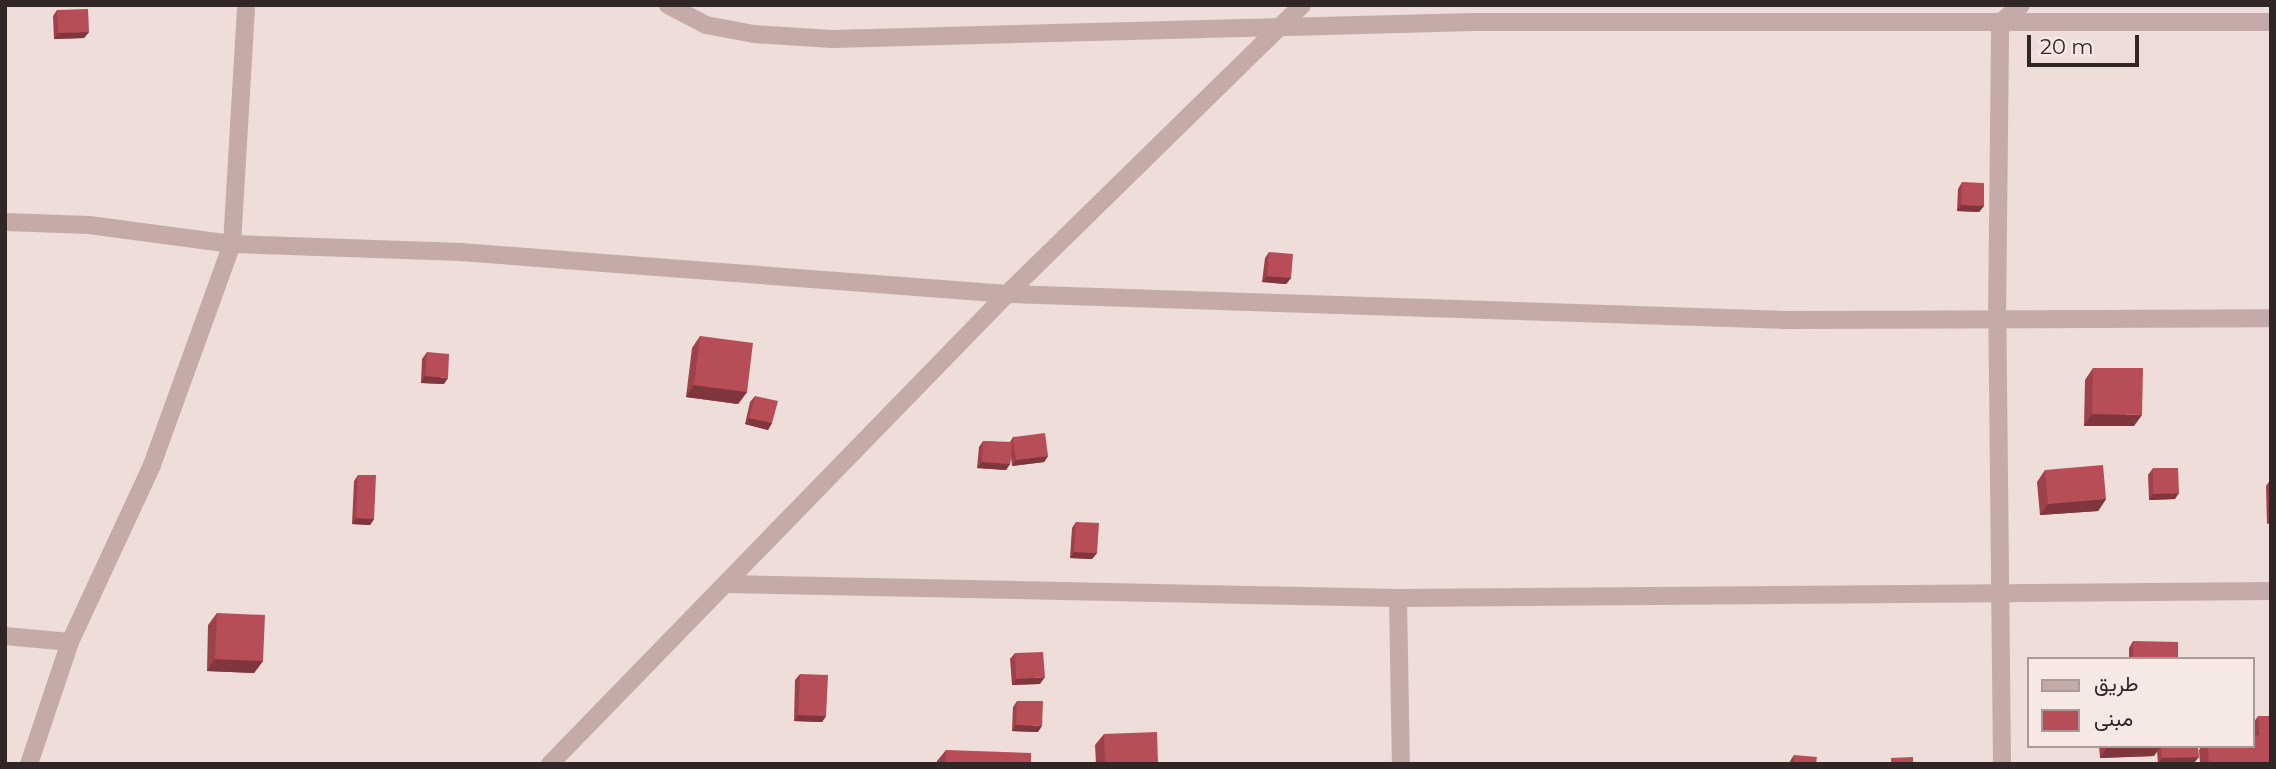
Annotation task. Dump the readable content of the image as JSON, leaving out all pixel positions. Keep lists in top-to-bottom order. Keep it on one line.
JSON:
{"legend":["طريق","مبنى"],"scale_bar":"20 m"}
